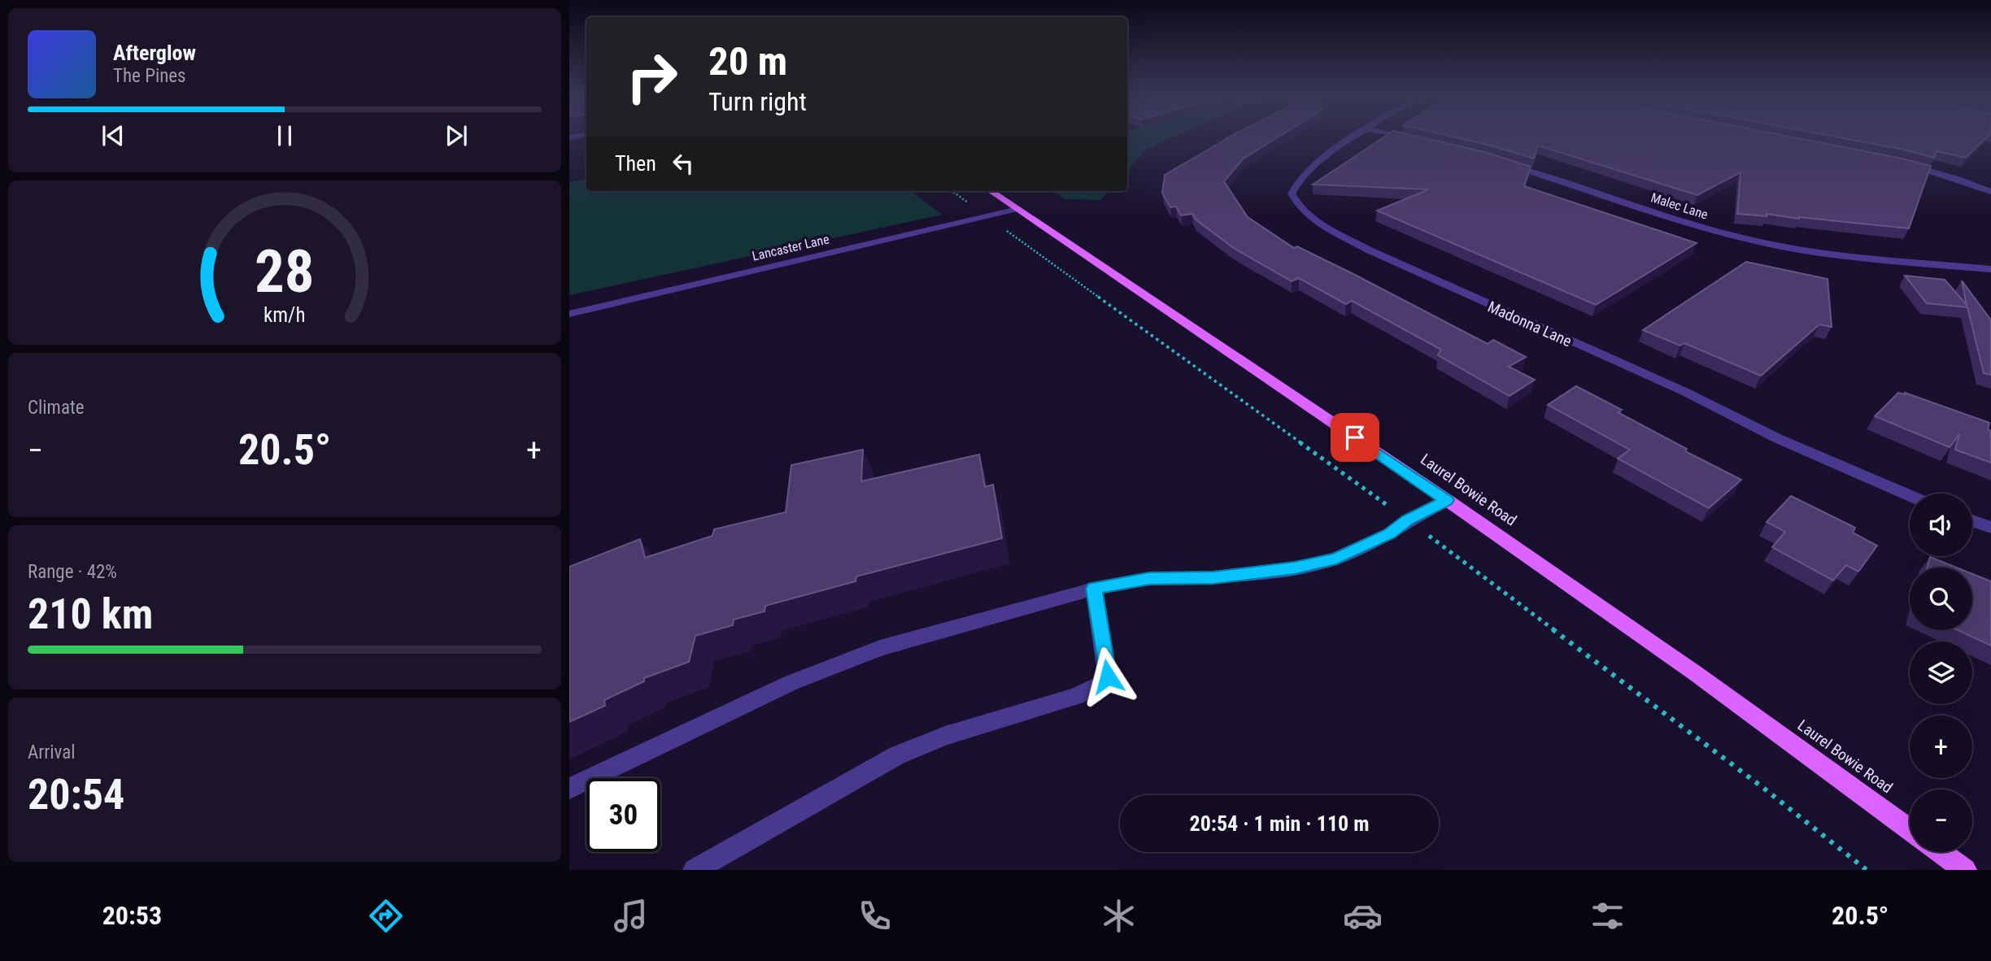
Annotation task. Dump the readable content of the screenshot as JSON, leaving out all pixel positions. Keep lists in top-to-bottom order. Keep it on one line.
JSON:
{"streets":{"main road":["Laurel Bowie Road"],"street":["Malec Lane","Lancaster Lane","Madonna Lane"]},"crossings":[["Lancaster Lane","Laurel Bowie Road"]],"page":{"turn":["20 m","Turn right"],"song":["Afterglow","The Pines"],"then":"Then","tile":["Climate",["Range · 42%","210 km"],["Arrival","20:54"]],"heat":["−","20.5°","+"],"map_buttons":["+","−"],"limit":"30","trip":"20:54 · 1 min · 110 m","tabs":["20:53","20.5°"],"gauge":["28","km/h"]}}
